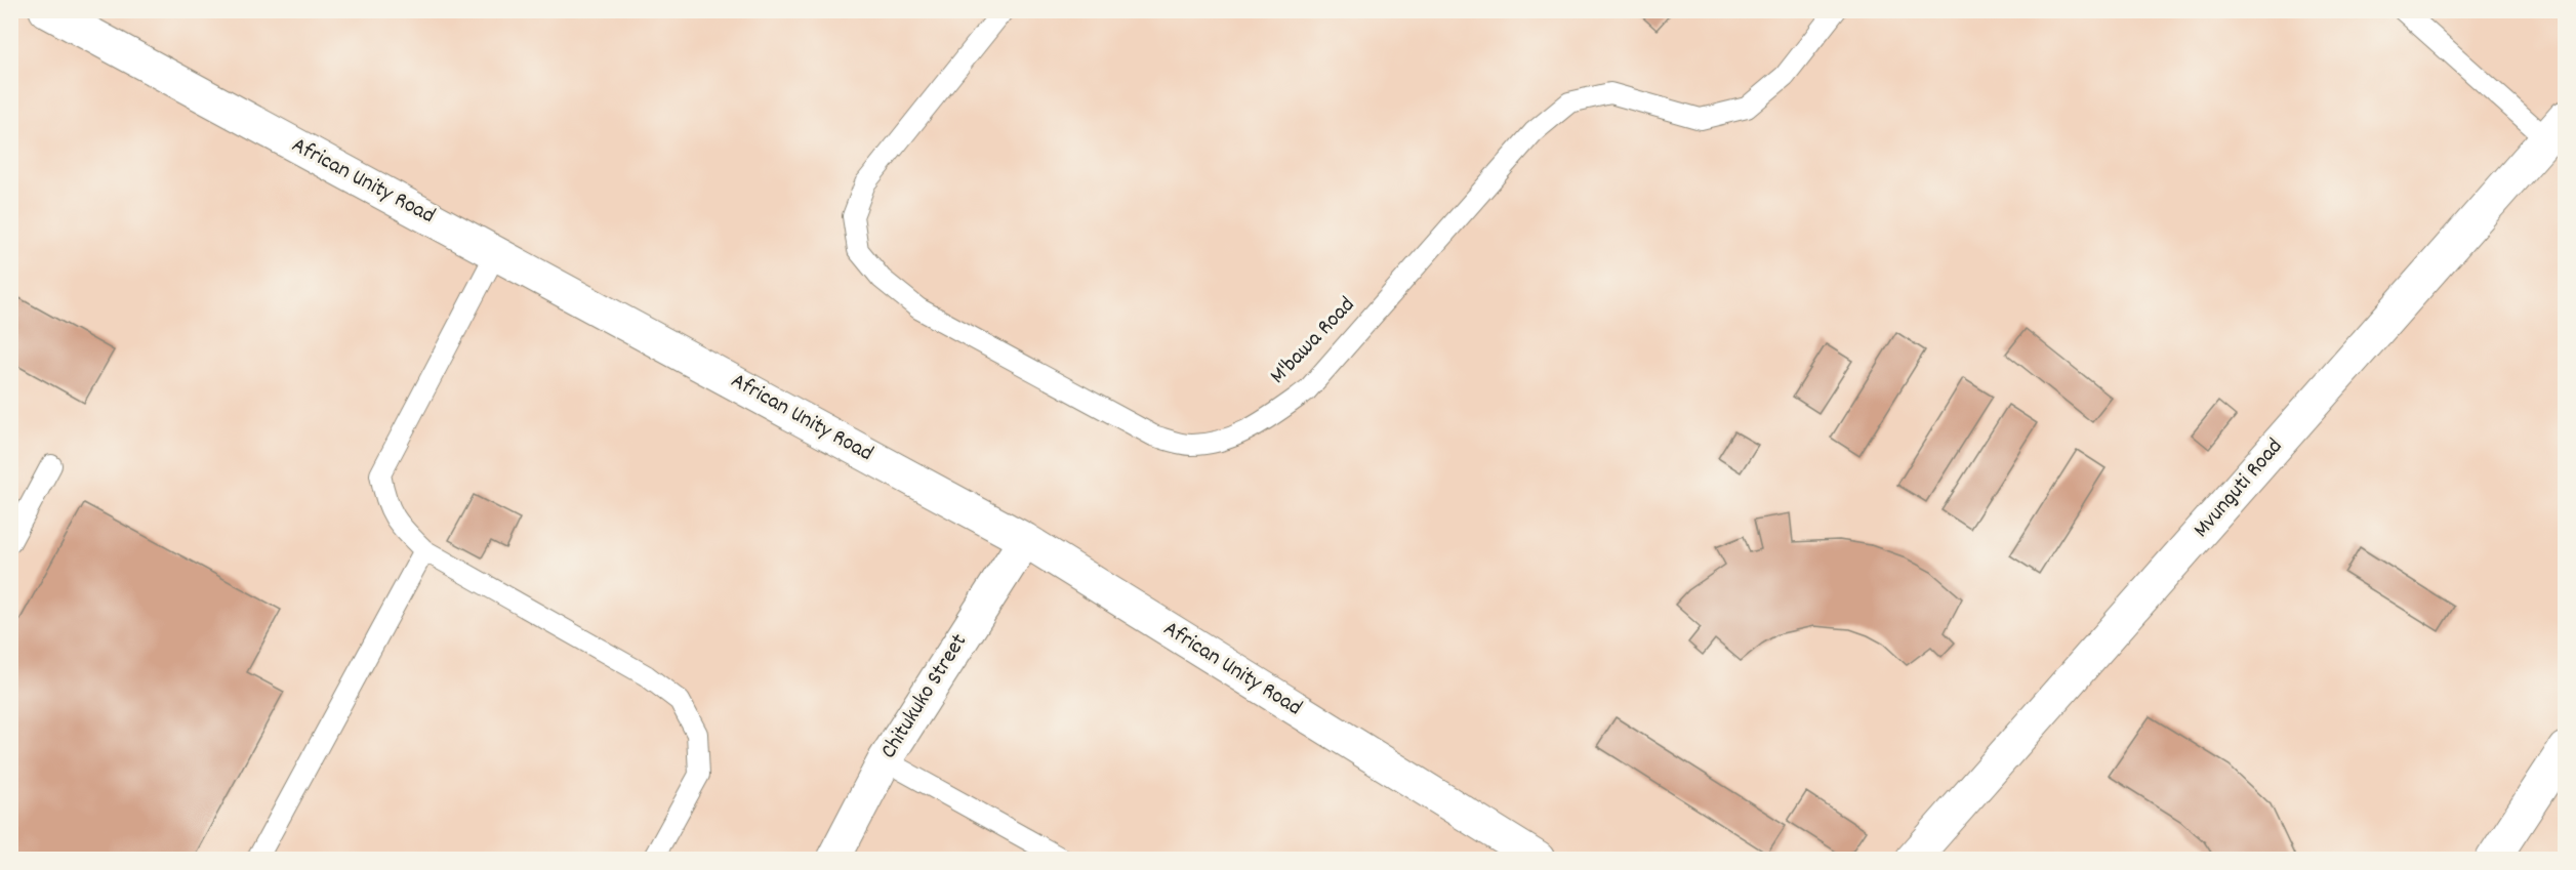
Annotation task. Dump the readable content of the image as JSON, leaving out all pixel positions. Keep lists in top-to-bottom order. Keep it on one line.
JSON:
{"streets":{"street":["African Unity Road","Mvunguti Road","Chitukuko Street"],"lane":["M'bawa Road"]},"crossings":[["African Unity Road","Chitukuko Street"]]}
